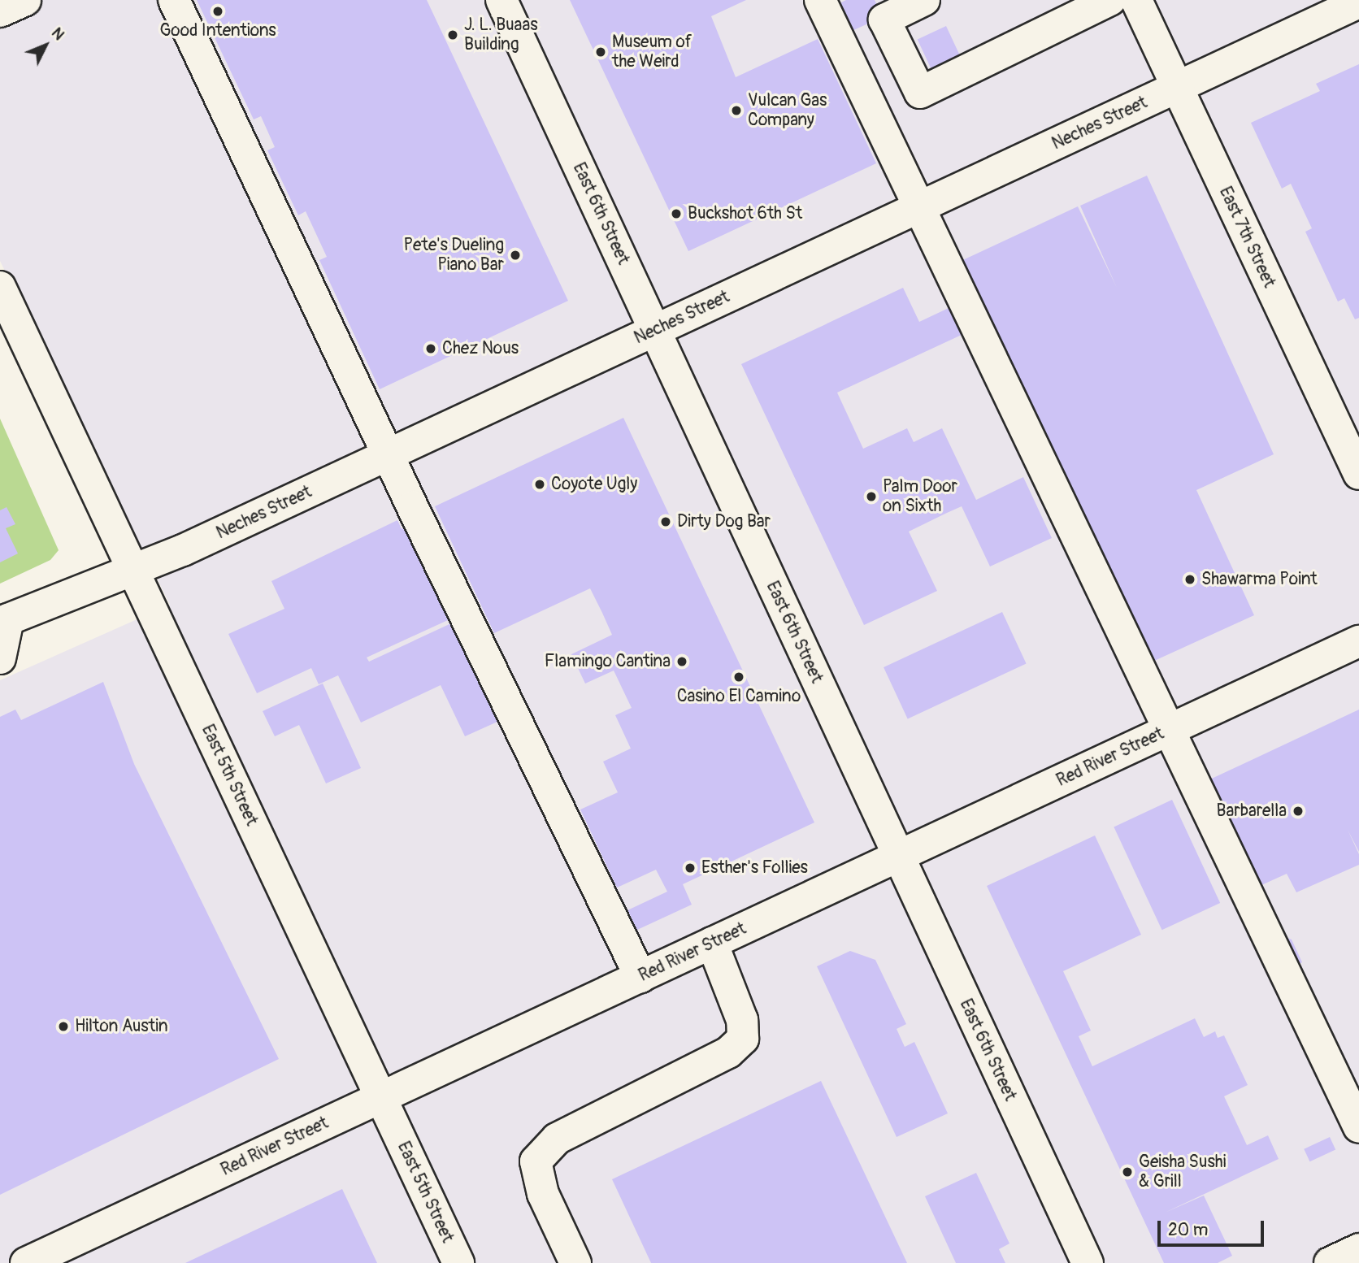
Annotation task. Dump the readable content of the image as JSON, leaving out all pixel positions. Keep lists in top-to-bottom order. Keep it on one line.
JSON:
{"streets":{"main road":["Neches Street","East 6th Street","East 7th Street","Red River Street","East 5th Street"]},"crossings":[["Neches Street","East 6th Street"],["Neches Street","East 7th Street"],["Neches Street","East 5th Street"],["East 6th Street","Red River Street"],["Red River Street","East 5th Street"]],"places":["Good Intentions","J. L. Buaas Building","Museum of the Weird","Vulcan Gas Company","Buckshot 6th St","Pete's Dueling Piano Bar","Chez Nous","Coyote Ugly","Palm Door on Sixth","Dirty Dog Bar","Shawarma Point","Flamingo Cantina","Casino El Camino","Barbarella","Esther's Follies","Hilton Austin","Geisha Sushi & Grill"],"scale_bar":"20 m","north":"top right"}
